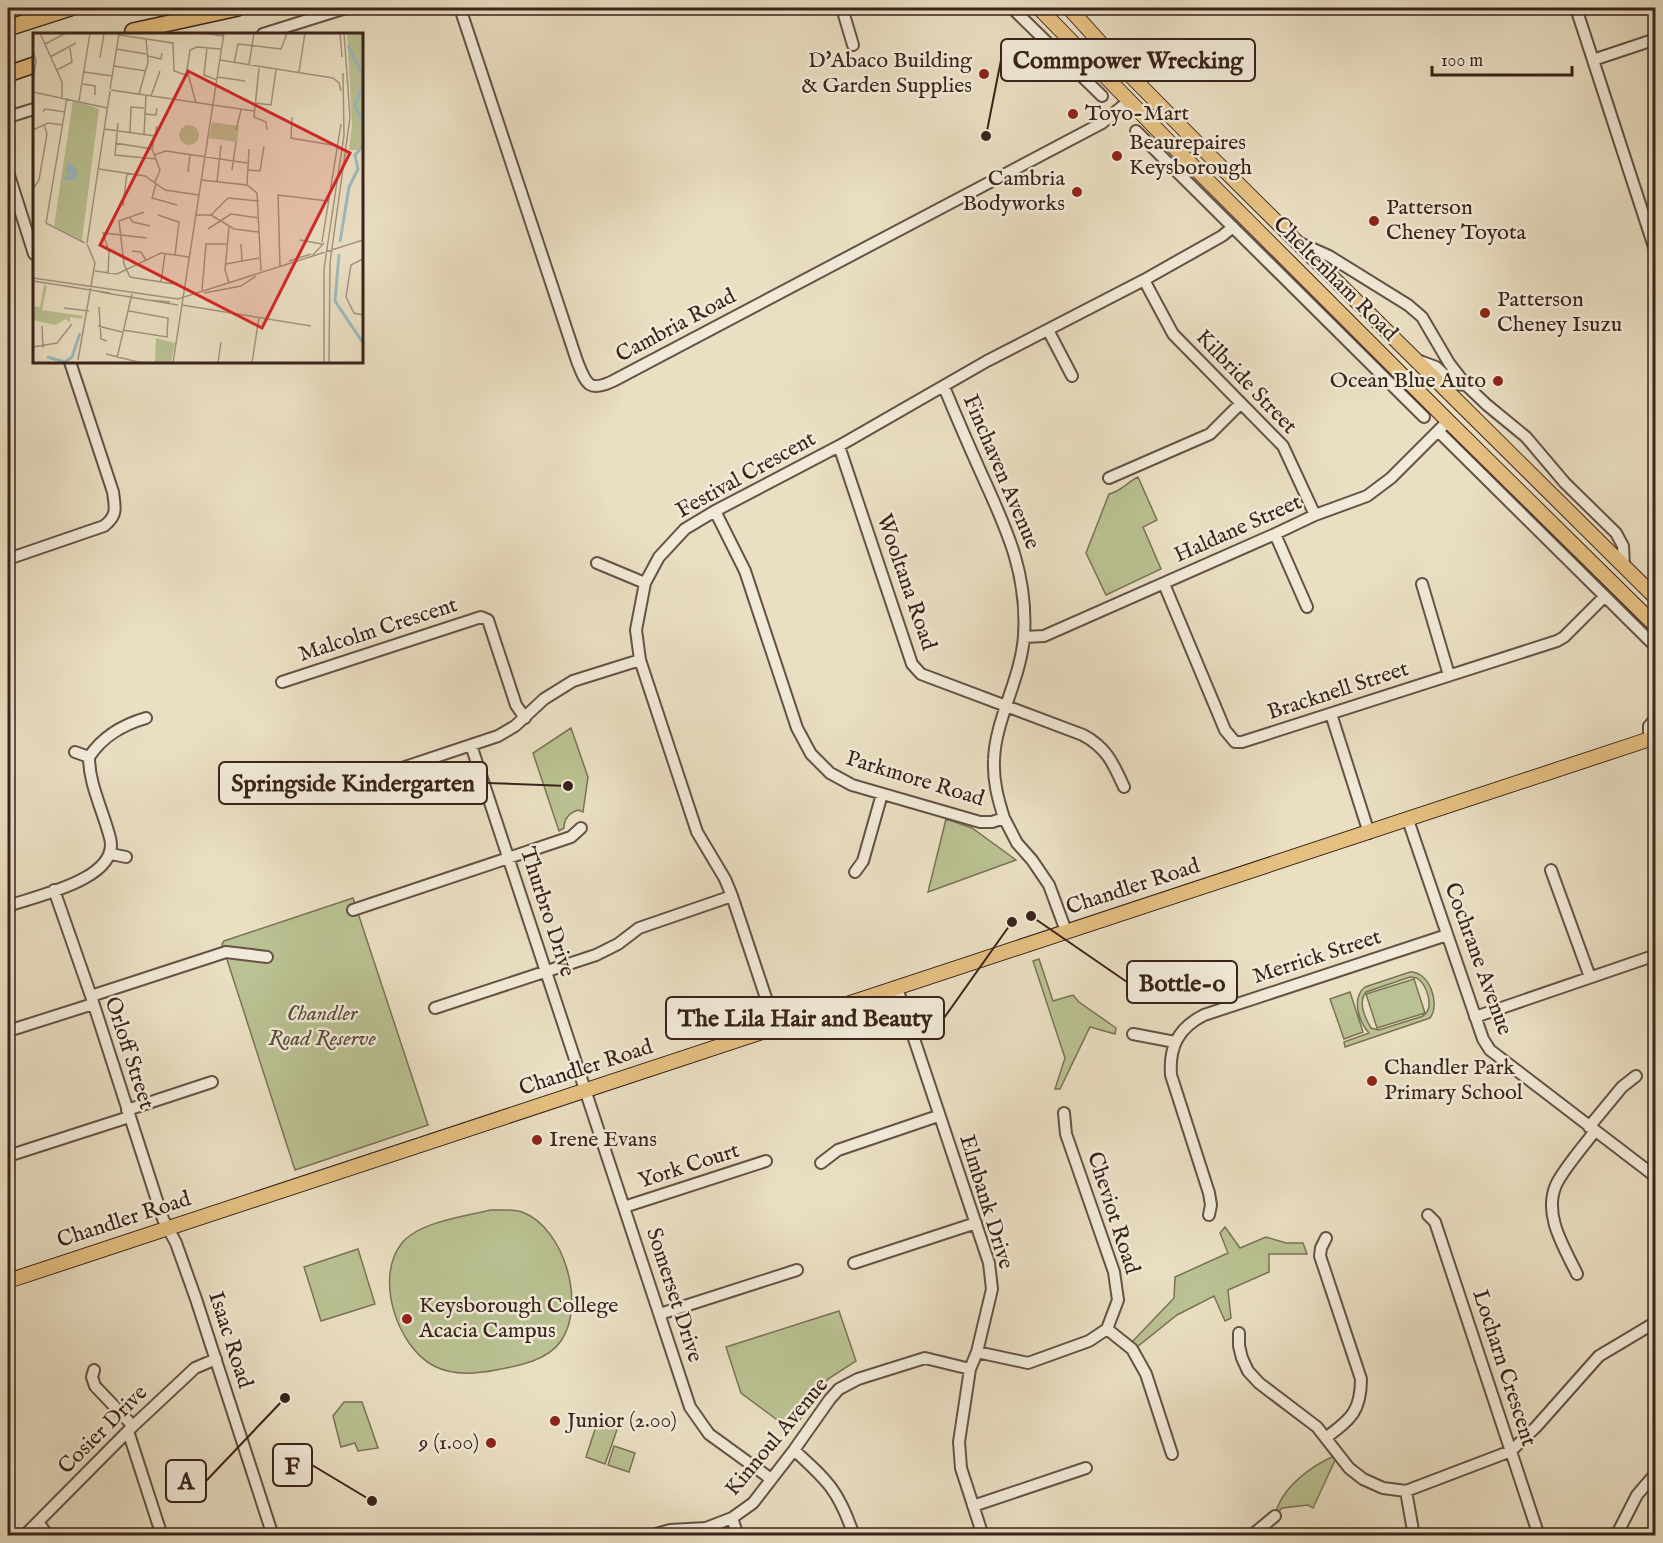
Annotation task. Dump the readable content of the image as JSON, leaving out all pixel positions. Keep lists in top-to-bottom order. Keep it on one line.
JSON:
{"streets":{"main road":["Cheltenham Road","Chandler Road"],"street":["Cambria Road","Kilbride Street","Finchaven Avenue","Festival Crescent","Haldane Street","Wooltana Road","Malcolm Crescent","Bracknell Street","Parkmore Road","Thurbro Drive","Merrick Street","Cochrane Avenue","Orloff Street","York Court","Elmbank Drive","Cheviot Road","Somerset Drive","Isaac Road","Locharn Crescent","Cosier Drive","Kinnoul Avenue"]},"crossings":[["Cheltenham Road","Cambria Road"],["Cheltenham Road","Festival Crescent"],["Cheltenham Road","Haldane Street"],["Cheltenham Road","Bracknell Street"],["Kilbride Street","Festival Crescent"],["Kilbride Street","Haldane Street"],["Finchaven Avenue","Festival Crescent"],["Finchaven Avenue","Haldane Street"],["Finchaven Avenue","Wooltana Road"],["Finchaven Avenue","Parkmore Road"],["Festival Crescent","Wooltana Road"],["Festival Crescent","Parkmore Road"],["Festival Crescent","Chandler Road"],["Haldane Street","Bracknell Street"],["Parkmore Road","Chandler Road"],["Chandler Road","Thurbro Drive"],["Chandler Road","Cochrane Avenue"],["Chandler Road","Orloff Street"],["Chandler Road","Elmbank Drive"],["Chandler Road","Somerset Drive"],["Chandler Road","Isaac Road"],["Thurbro Drive","Somerset Drive"],["Merrick Street","Cochrane Avenue"],["Orloff Street","Isaac Road"],["York Court","Somerset Drive"],["Elmbank Drive","Kinnoul Avenue"],["Somerset Drive","Kinnoul Avenue"],["Isaac Road","Cosier Drive"]],"parks":["Chandler Road Reserve"],"places":["D'Abaco Building & Garden Supplies","Toyo-Mart","Commpower Wrecking","Beaurepaires Keysborough","Cambria Bodyworks","Patterson Cheney Toyota","Patterson Cheney Isuzu","Ocean Blue Auto","Springside Kindergarten","Bottle-o","The Lila Hair and Beauty","Chandler Park Primary School","Irene Evans","Keysborough College Acacia Campus","A","Junior (2.00)","9 (1.00)","F"],"scale_bar":"100 m"}
